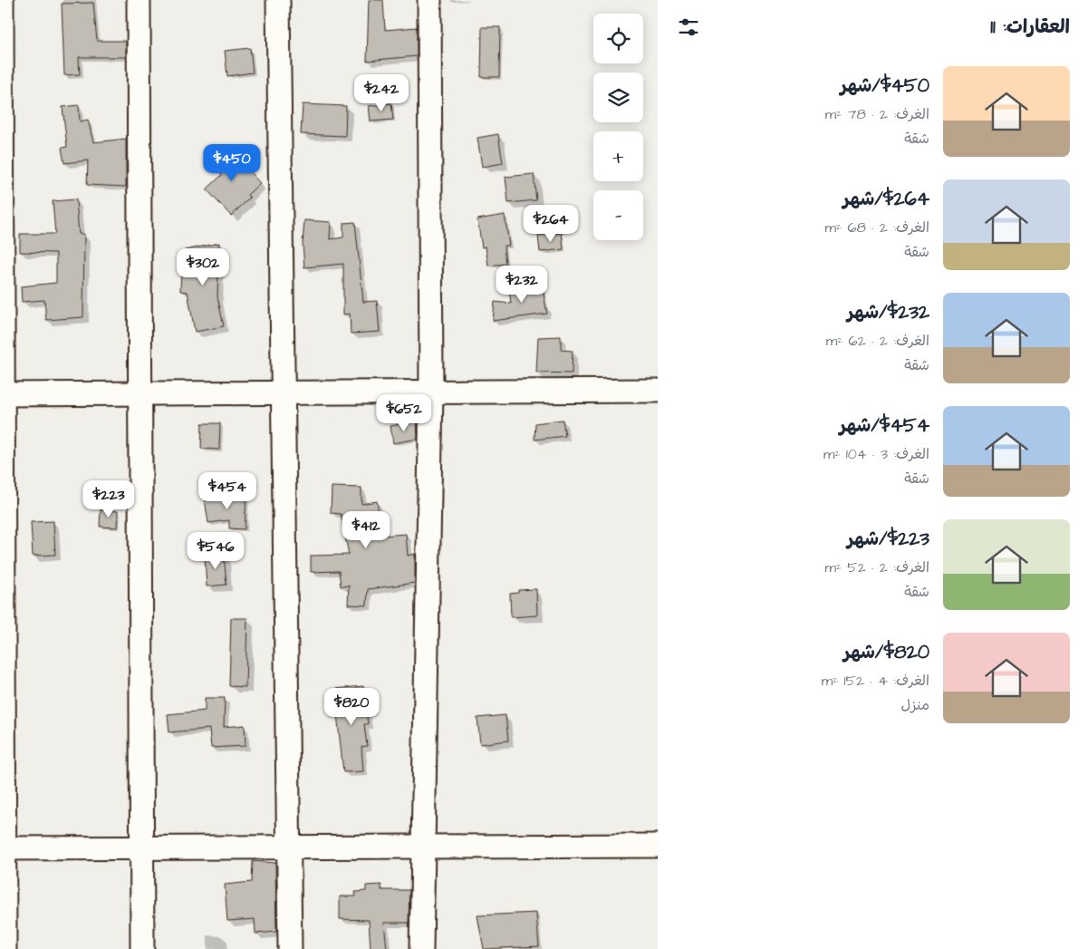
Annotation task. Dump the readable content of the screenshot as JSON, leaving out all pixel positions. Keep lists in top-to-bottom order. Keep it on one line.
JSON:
{"page":{"heading":"العقارات: 11","map_buttons":["+","−"],"list":[{"name":"$450/شهر","note":"الغرف: 2 · 78 m² · شقة"},{"name":"$264/شهر","note":"الغرف: 2 · 68 m² · شقة"},{"name":"$232/شهر","note":"الغرف: 2 · 62 m² · شقة"},{"name":"$454/شهر","note":"الغرف: 3 · 104 m² · شقة"},{"name":"$223/شهر","note":"الغرف: 2 · 52 m² · شقة"},{"name":"$820/شهر","note":"الغرف: 4 · 152 m² · منزل"}],"price":["$242","$450","$264","$302","$232","$652","$454","$223","$412","$546","$820"]}}
